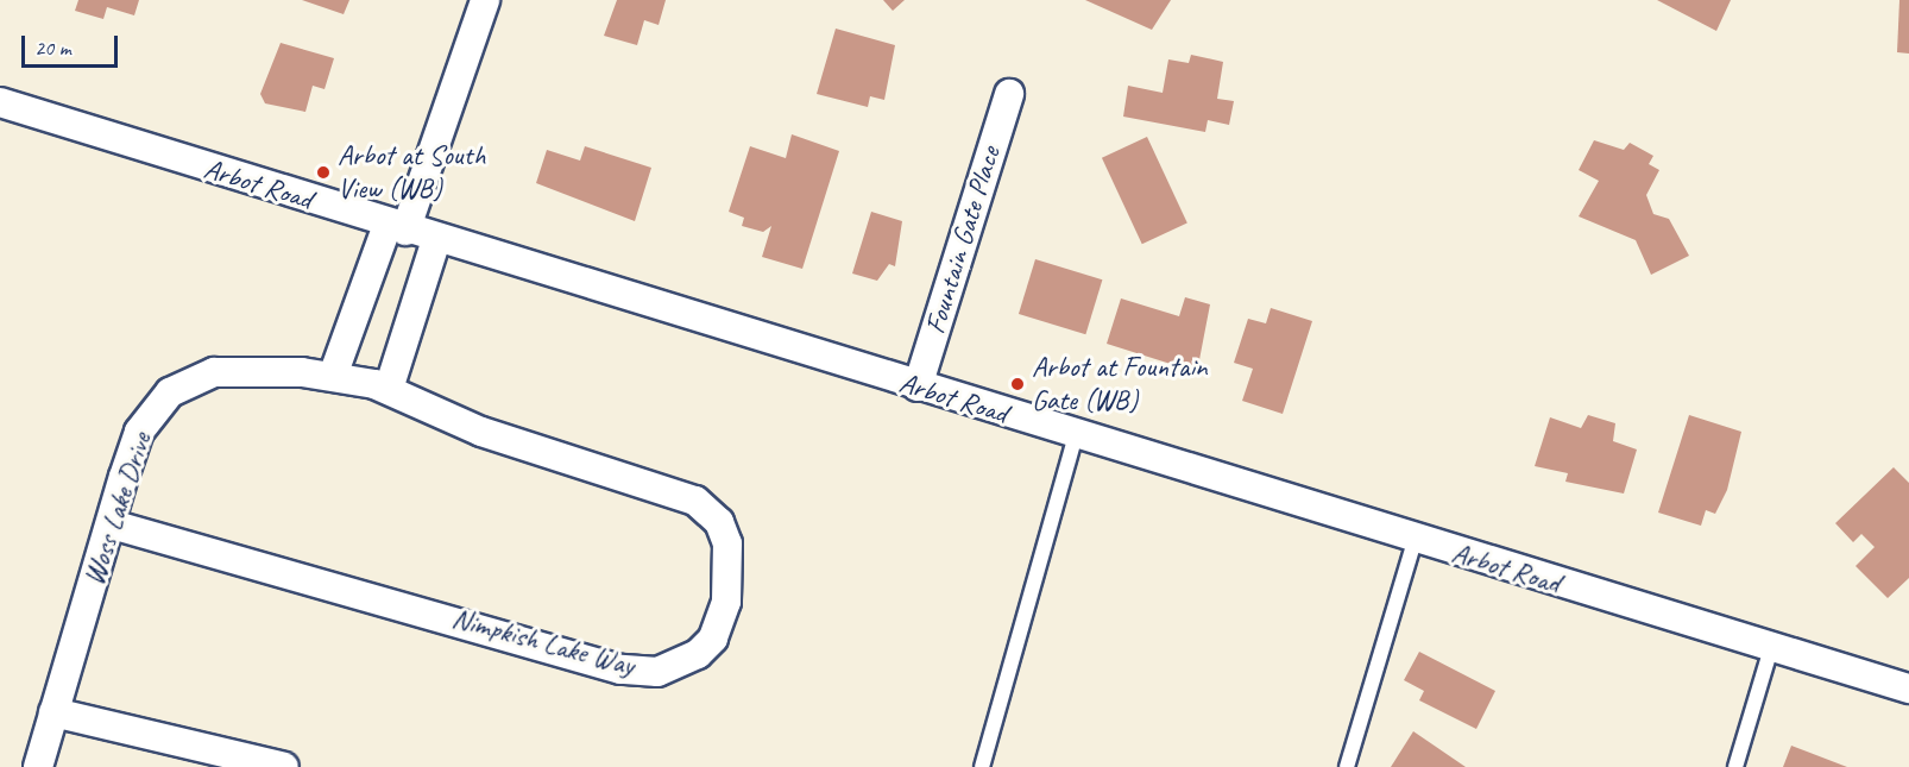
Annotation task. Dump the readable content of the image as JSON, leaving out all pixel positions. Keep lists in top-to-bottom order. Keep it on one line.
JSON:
{"streets":{"street":["Arbot Road","Fountain Gate Place","Woss Lake Drive","Nimpkish Lake Way"]},"crossings":[["Arbot Road","Fountain Gate Place"],["Woss Lake Drive","Nimpkish Lake Way"]],"places":["Arbot at South View (WB)","Arbot at Fountain Gate (WB)"],"scale_bar":"20 m"}
